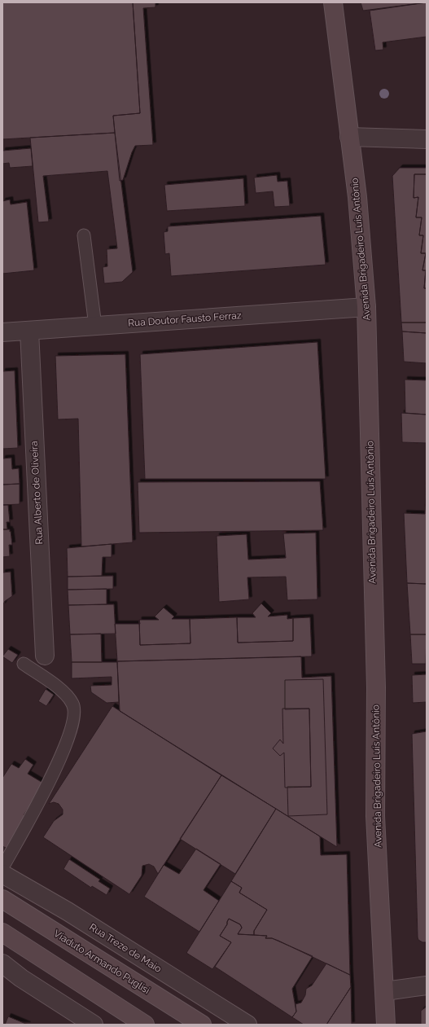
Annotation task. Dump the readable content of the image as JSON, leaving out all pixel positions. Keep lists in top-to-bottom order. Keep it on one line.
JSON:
{"streets":{"main road":["Avenida Brigadeiro Luís Antônio","Viaduto Armando Puglisi"],"street":["Rua Doutor Fausto Ferraz","Rua Alberto de Oliveira","Rua Treze de Maio"]},"crossings":[["Avenida Brigadeiro Luís Antônio","Rua Doutor Fausto Ferraz"],["Rua Doutor Fausto Ferraz","Rua Alberto de Oliveira"]]}
